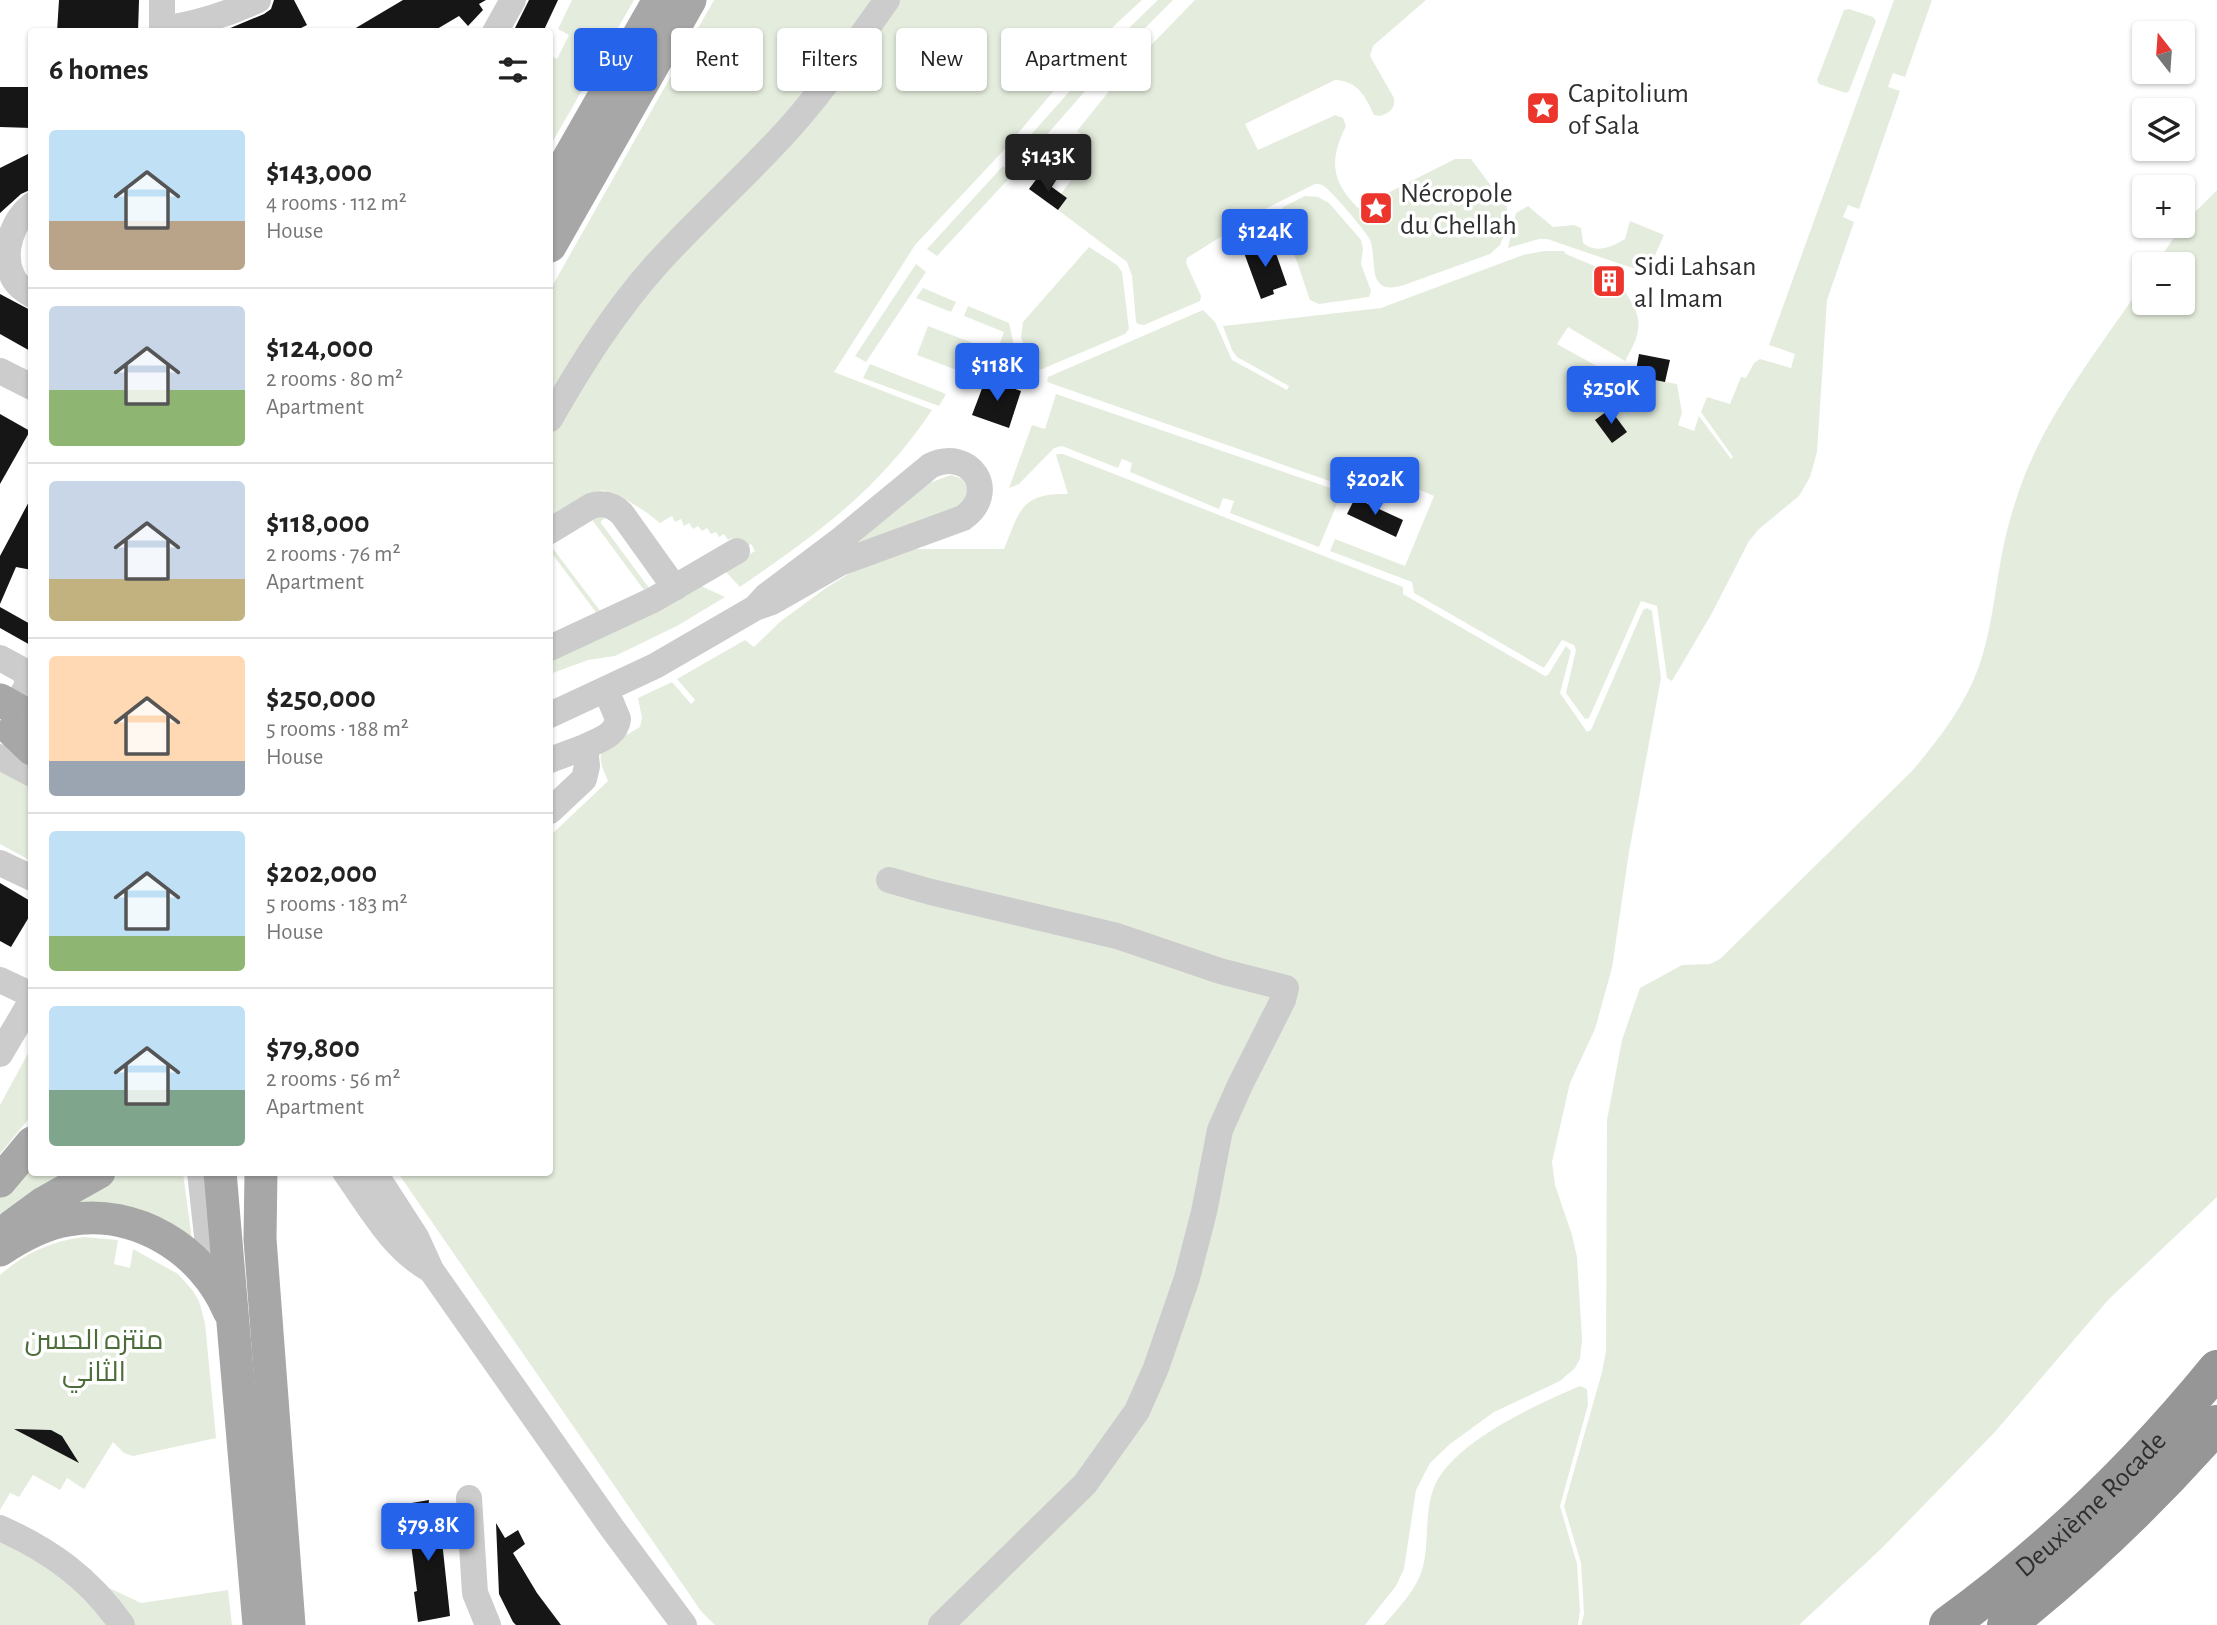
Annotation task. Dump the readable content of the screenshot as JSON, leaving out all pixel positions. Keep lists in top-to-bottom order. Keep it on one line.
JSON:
{"streets":{"highway":["Deuxième Rocade"]},"parks":["منتزه الحسن الثاني"],"places":{"place":["Capitolium of Sala","Nécropole du Chellah"],"building":["Sidi Lahsan al Imam"]},"north":"top","page":{"map_buttons":["+","−"],"chip":["Buy","Rent","Filters","New","Apartment"],"heading":"6 homes","list":[{"name":"$143,000","note":"4 rooms · 112 m² · House"},{"name":"$124,000","note":"2 rooms · 80 m² · Apartment"},{"name":"$118,000","note":"2 rooms · 76 m² · Apartment"},{"name":"$250,000","note":"5 rooms · 188 m² · House"},{"name":"$202,000","note":"5 rooms · 183 m² · House"},{"name":"$79,800","note":"2 rooms · 56 m² · Apartment"}],"price":["$143K","$124K","$118K","$250K","$202K","$79.8K"]}}
